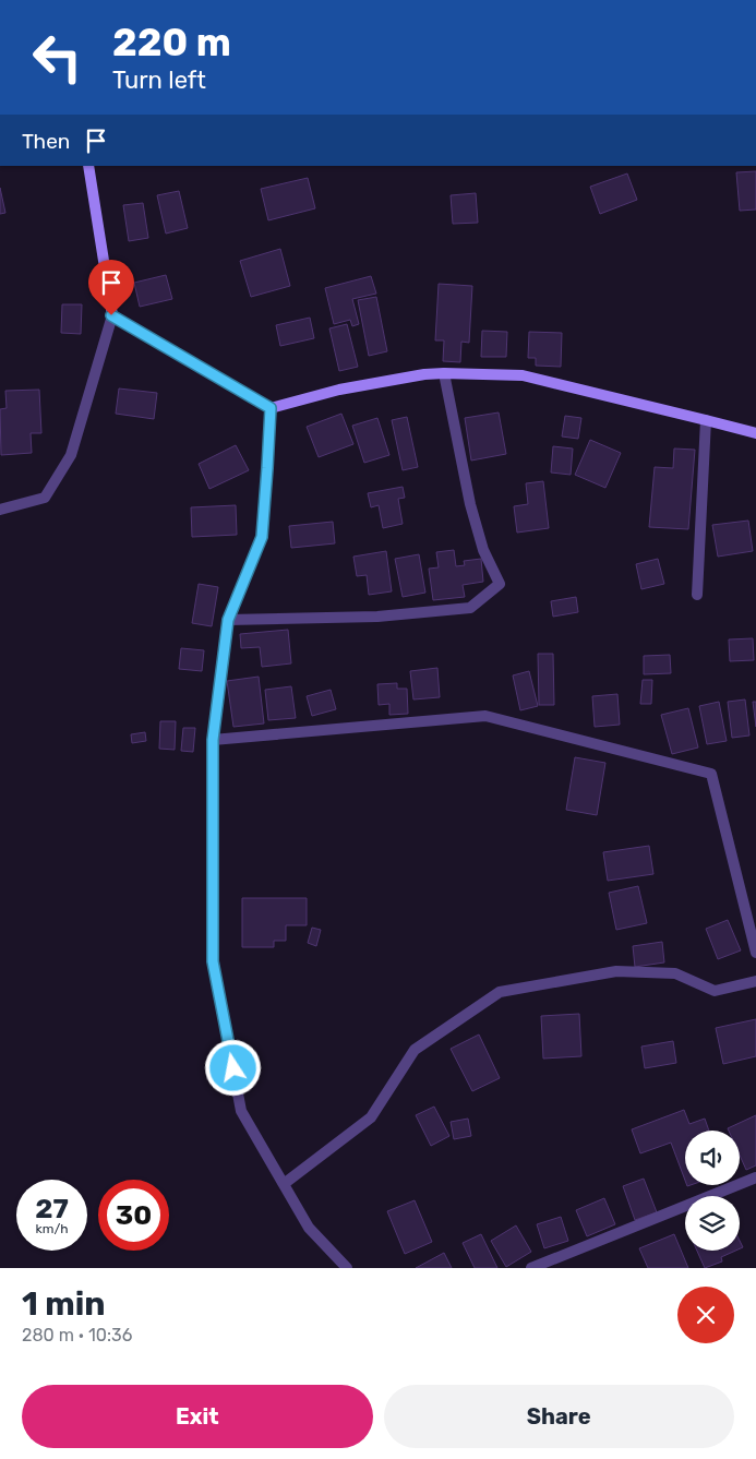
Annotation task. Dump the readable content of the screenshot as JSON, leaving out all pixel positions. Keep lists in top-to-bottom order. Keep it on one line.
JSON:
{"page":{"turn":["220 m","Turn left"],"then":"Then","speed":"27 km/h","limit":"30","heading":["1 min","280 m · 10:36"],"buttons":["Exit","Share"]}}
